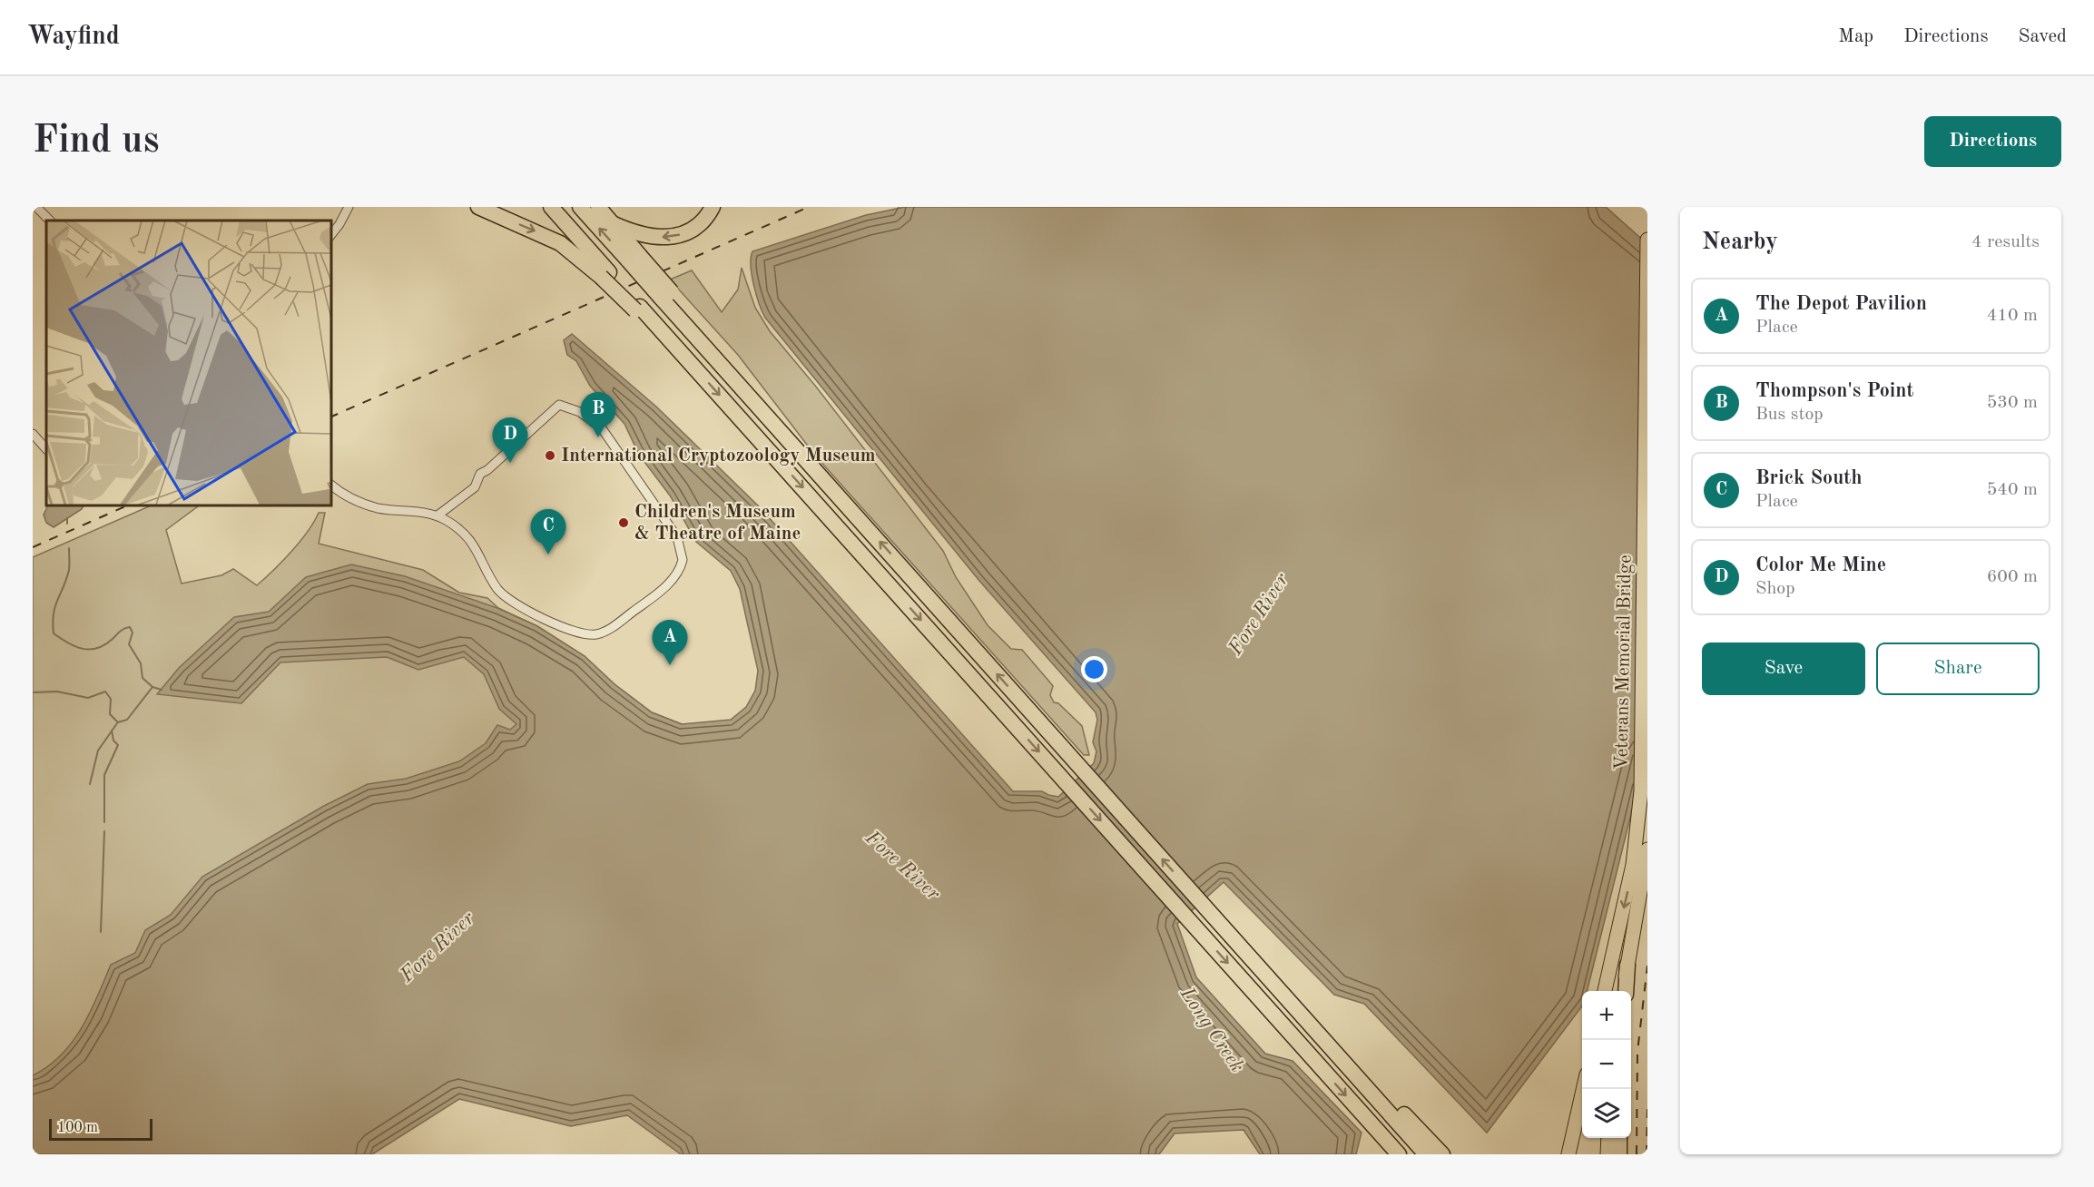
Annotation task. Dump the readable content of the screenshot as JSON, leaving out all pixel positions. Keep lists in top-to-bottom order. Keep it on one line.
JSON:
{"streets":{"main road":["Veterans Memorial Bridge"]},"one_way":["Veterans Memorial Bridge"],"water":["Fore River","Long Creek"],"places":["International Cryptozoology Museum","Children's Museum & Theatre of Maine"],"scale_bar":"100 m","page":{"header":"Wayfind","nav":["Map","Directions","Saved"],"buttons":["Directions",["Save","Share"]],"title":"Find us","heading":["Nearby","4 results"],"list":[{"mark":"A","name":"The Depot Pavilion","note":"Place","value":"410 m"},{"mark":"B","name":"Thompson's Point","note":"Bus stop","value":"530 m"},{"mark":"C","name":"Brick South","note":"Place","value":"540 m"},{"mark":"D","name":"Color Me Mine","note":"Shop","value":"600 m"}],"pins":["B","D","C","A"],"map_buttons":["+","−"],"scale":"100 m"}}
